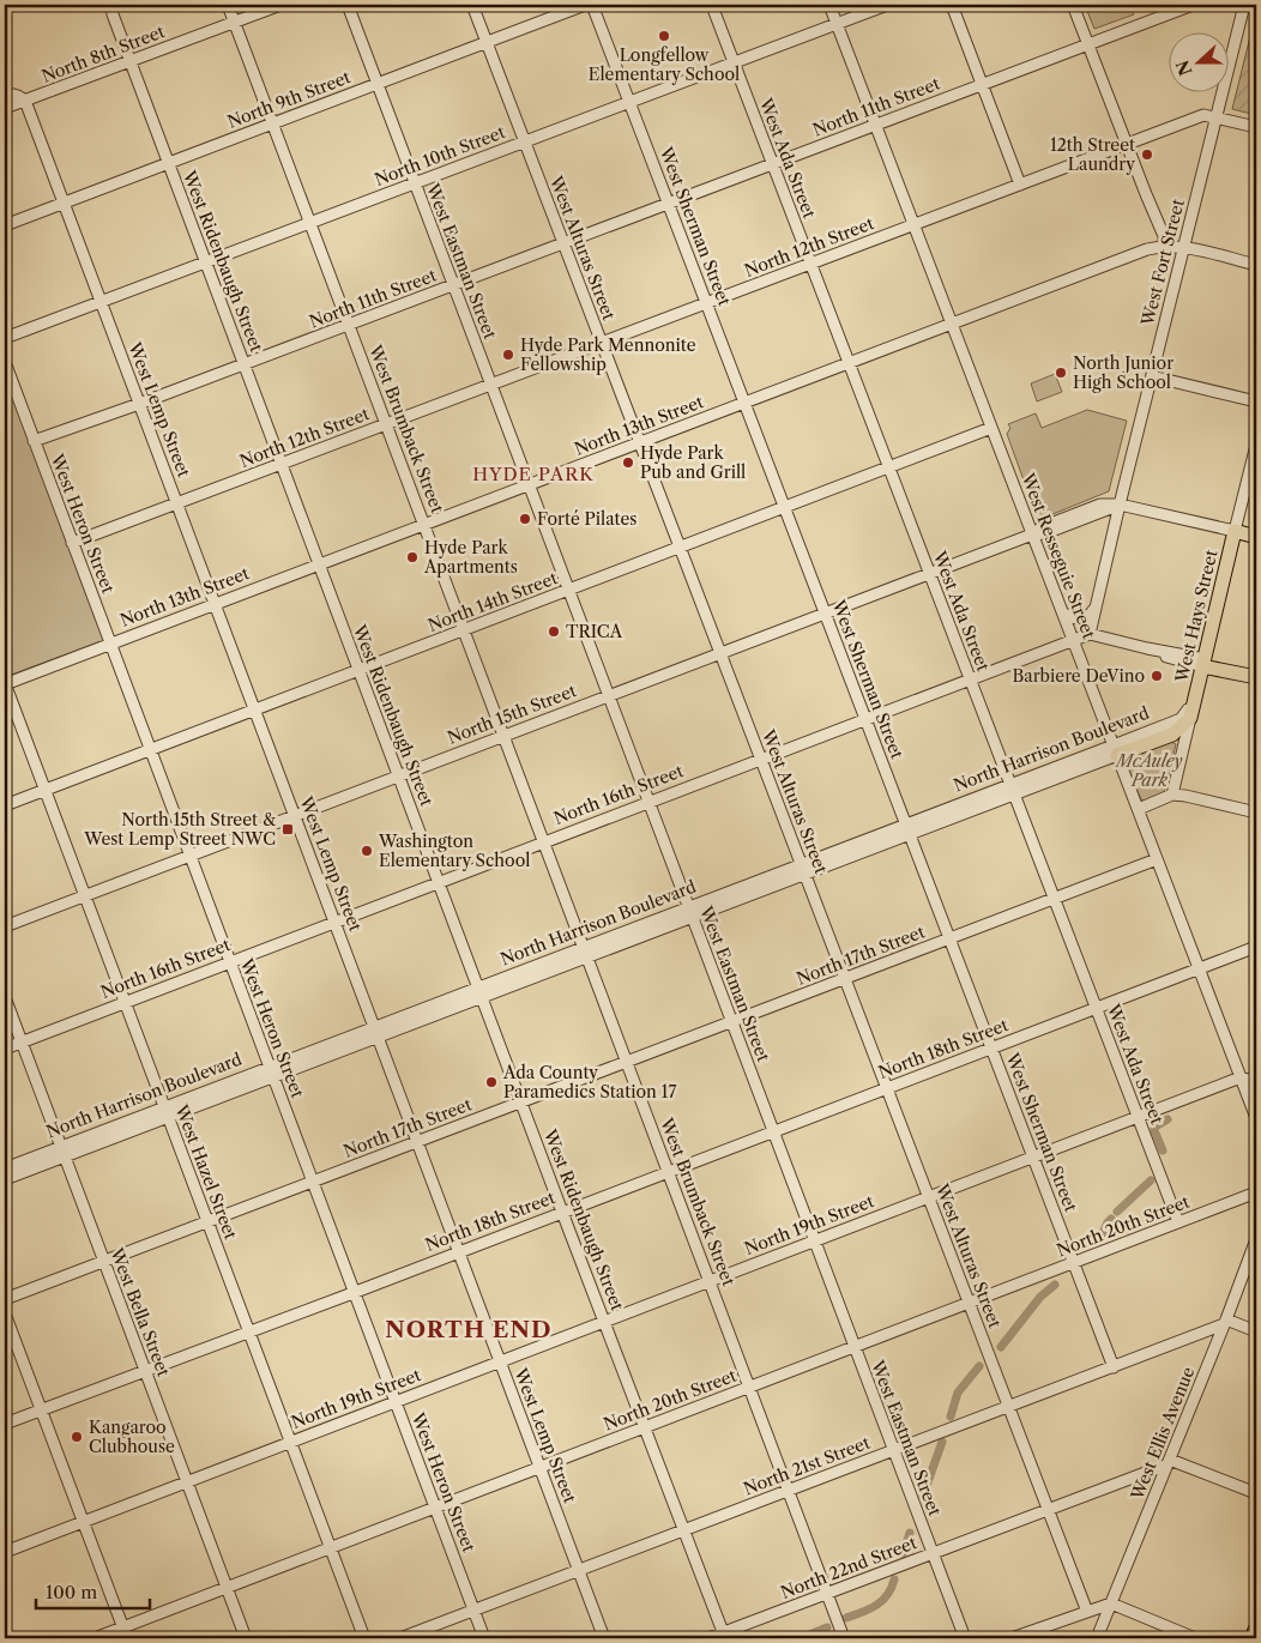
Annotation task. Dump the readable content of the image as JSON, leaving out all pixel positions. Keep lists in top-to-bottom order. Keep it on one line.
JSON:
{"streets":{"main road":["West Hays Street","North Harrison Boulevard"],"street":["North 8th Street","North 9th Street","North 11th Street","North 10th Street","West Ada Street","West Sherman Street","North 12th Street","West Alturas Street","West Ridenbaugh Street","West Eastman Street","West Fort Street","West Lemp Street","North 13th Street","West Brumback Street","West Heron Street","West Resseguie Street","North 14th Street","North 15th Street","North 16th Street","North 17th Street","North 18th Street","West Hazel Street","North 19th Street","North 20th Street","West Bella Street","West Ellis Avenue","North 21st Street","North 22nd Street"]},"crossings":[["North 8th Street","West Ridenbaugh Street"],["North 8th Street","West Lemp Street"],["North 8th Street","West Brumback Street"],["North 9th Street","West Alturas Street"],["North 9th Street","West Ridenbaugh Street"],["North 9th Street","West Eastman Street"],["North 9th Street","West Lemp Street"],["North 9th Street","West Brumback Street"],["North 11th Street","West Ada Street"],["North 11th Street","West Sherman Street"],["North 11th Street","West Alturas Street"],["North 11th Street","West Ridenbaugh Street"],["North 11th Street","West Eastman Street"],["North 11th Street","West Lemp Street"],["North 11th Street","West Brumback Street"],["North 11th Street","West Heron Street"],["North 11th Street","West Resseguie Street"],["North 10th Street","West Ada Street"],["North 10th Street","West Sherman Street"],["North 10th Street","West Alturas Street"],["North 10th Street","West Ridenbaugh Street"],["North 10th Street","West Eastman Street"],["North 10th Street","West Lemp Street"],["North 10th Street","West Brumback Street"],["North 10th Street","West Resseguie Street"],["West Ada Street","North 12th Street"],["West Ada Street","North 13th Street"],["West Ada Street","North 14th Street"],["West Ada Street","North 15th Street"],["West Ada Street","North Harrison Boulevard"],["West Ada Street","North 16th Street"],["West Ada Street","North 17th Street"],["West Ada Street","North 18th Street"],["West Ada Street","North 19th Street"],["West Ada Street","North 20th Street"],["West Sherman Street","North 12th Street"],["West Sherman Street","North 13th Street"],["West Sherman Street","North 14th Street"],["West Sherman Street","North 15th Street"],["West Sherman Street","North Harrison Boulevard"],["West Sherman Street","North 16th Street"],["West Sherman Street","North 17th Street"],["West Sherman Street","North 18th Street"],["West Sherman Street","North 19th Street"],["West Sherman Street","North 20th Street"],["West Sherman Street","North 21st Street"],["North 12th Street","West Alturas Street"],["North 12th Street","West Ridenbaugh Street"],["North 12th Street","West Eastman Street"],["North 12th Street","West Fort Street"],["North 12th Street","West Lemp Street"],["North 12th Street","West Brumback Street"],["North 12th Street","West Heron Street"],["North 12th Street","West Resseguie Street"],["West Alturas Street","North 13th Street"],["West Alturas Street","North 14th Street"],["West Alturas Street","North 15th Street"],["West Alturas Street","North Harrison Boulevard"],["West Alturas Street","North 16th Street"],["West Alturas Street","North 17th Street"],["West Alturas Street","North 18th Street"],["West Alturas Street","North 19th Street"],["West Alturas Street","North 20th Street"],["West Alturas Street","North 21st Street"],["West Alturas Street","North 22nd Street"],["West Ridenbaugh Street","North 13th Street"],["West Ridenbaugh Street","North 14th Street"],["West Ridenbaugh Street","North 15th Street"],["West Ridenbaugh Street","North Harrison Boulevard"],["West Ridenbaugh Street","North 16th Street"],["West Ridenbaugh Street","North 17th Street"],["West Ridenbaugh Street","North 18th Street"],["West Ridenbaugh Street","North 19th Street"],["West Ridenbaugh Street","North 20th Street"],["West Ridenbaugh Street","North 21st Street"],["West Ridenbaugh Street","North 22nd Street"],["West Eastman Street","North 13th Street"],["West Eastman Street","North 14th Street"],["West Eastman Street","North 15th Street"],["West Eastman Street","North Harrison Boulevard"],["West Eastman Street","North 16th Street"],["West Eastman Street","North 17th Street"],["West Eastman Street","North 18th Street"],["West Eastman Street","North 19th Street"],["West Eastman Street","North 20th Street"],["West Eastman Street","North 21st Street"],["West Eastman Street","North 22nd Street"],["West Fort Street","North 13th Street"],["West Fort Street","North 15th Street"],["West Fort Street","North 16th Street"],["West Lemp Street","North 13th Street"],["West Lemp Street","North 14th Street"],["West Lemp Street","North 15th Street"],["West Lemp Street","North Harrison Boulevard"],["West Lemp Street","North 16th Street"],["West Lemp Street","North 17th Street"],["West Lemp Street","North 18th Street"],["West Lemp Street","North 19th Street"],["West Lemp Street","North 20th Street"],["West Lemp Street","North 21st Street"],["North 13th Street","West Brumback Street"],["North 13th Street","West Heron Street"],["North 13th Street","West Resseguie Street"],["North 13th Street","West Hazel Street"],["West Brumback Street","North 14th Street"],["West Brumback Street","North 15th Street"],["West Brumback Street","North Harrison Boulevard"],["West Brumback Street","North 16th Street"],["West Brumback Street","North 17th Street"],["West Brumback Street","North 18th Street"],["West Brumback Street","North 19th Street"],["West Brumback Street","North 20th Street"],["West Brumback Street","North 21st Street"],["West Brumback Street","North 22nd Street"],["West Heron Street","North 14th Street"],["West Heron Street","North 15th Street"],["West Heron Street","North Harrison Boulevard"],["West Heron Street","North 16th Street"],["West Heron Street","North 17th Street"],["West Heron Street","North 18th Street"],["West Heron Street","North 19th Street"],["West Heron Street","North 20th Street"],["West Heron Street","North 21st Street"],["West Resseguie Street","North 14th Street"],["West Resseguie Street","North 15th Street"],["West Resseguie Street","North Harrison Boulevard"],["West Resseguie Street","North 16th Street"],["West Resseguie Street","North 17th Street"],["West Resseguie Street","North 18th Street"],["West Resseguie Street","North 19th Street"],["North 14th Street","West Hazel Street"],["West Hays Street","North Harrison Boulevard"],["North 15th Street","West Hazel Street"],["North Harrison Boulevard","West Hazel Street"],["North Harrison Boulevard","West Bella Street"],["North 16th Street","West Hazel Street"],["North 16th Street","West Bella Street"],["North 17th Street","West Hazel Street"],["North 17th Street","West Bella Street"],["North 18th Street","West Hazel Street"],["North 18th Street","West Bella Street"],["West Hazel Street","North 19th Street"],["West Hazel Street","North 20th Street"],["North 19th Street","West Bella Street"],["North 20th Street","West Bella Street"],["West Ellis Avenue","North 21st Street"],["West Ellis Avenue","North 22nd Street"]],"districts":["HYDE PARK","NORTH END"],"parks":["McAuley Park"],"places":{"other":["Longfellow Elementary School","12th Street Laundry","Hyde Park Mennonite Fellowship","North Junior High School","Hyde Park Pub and Grill","Forté Pilates","Hyde Park Apartments","TRICA","Barbiere DeVino","Washington Elementary School","Ada County Paramedics Station 17","Kangaroo Clubhouse"],"transit":["North 15th Street & West Lemp Street NWC"]},"scale_bar":"100 m","north":"left"}
